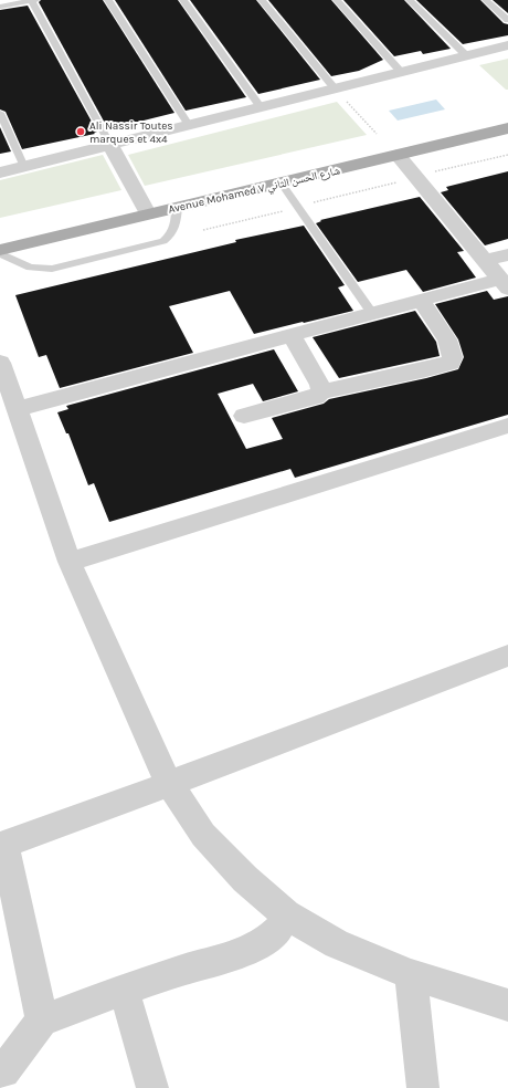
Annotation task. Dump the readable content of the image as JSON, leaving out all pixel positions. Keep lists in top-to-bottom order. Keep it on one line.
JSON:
{"streets":{"main road":["Avenue Mohamed V شارع الحسن الثاني"]},"places":["Ali Nassir Toutes marques et 4x4"]}
